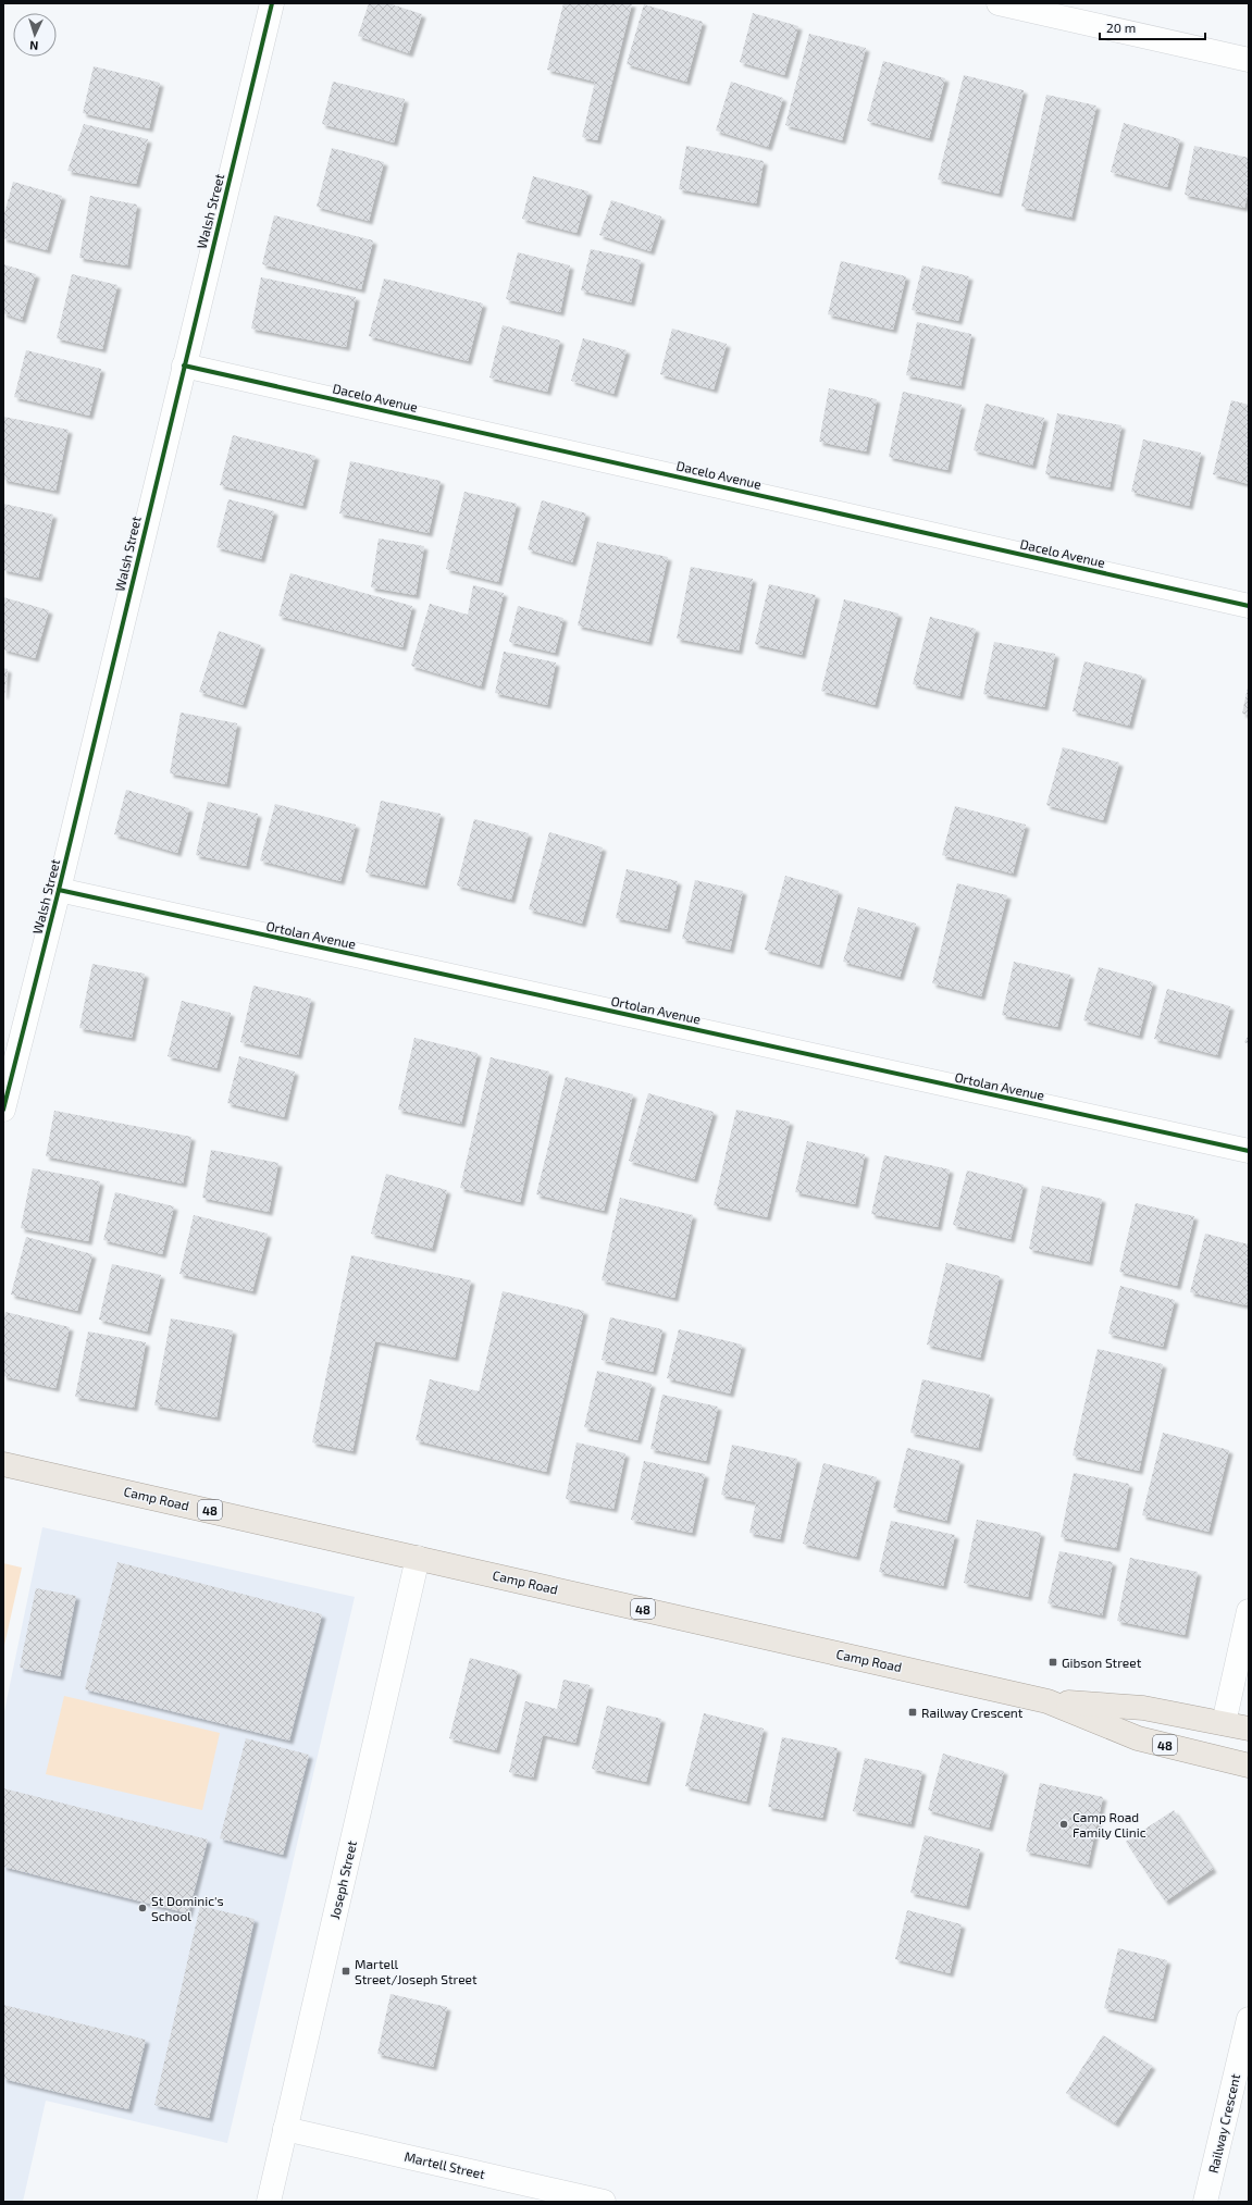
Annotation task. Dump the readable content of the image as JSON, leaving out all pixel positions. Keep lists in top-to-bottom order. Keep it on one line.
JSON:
{"streets":{"main road":["Camp Road","48"],"street":["Walsh Street","Dacelo Avenue","Ortolan Avenue","Joseph Street","Railway Crescent","Martell Street"]},"crossings":[["Walsh Street","Dacelo Avenue"],["Walsh Street","Ortolan Avenue"],["Camp Road","Joseph Street"],["Joseph Street","Martell Street"]],"places":{"transit":["Gibson Street","Railway Crescent","Martell Street/Joseph Street"],"other":["Camp Road Family Clinic","St Dominic's School"]},"scale_bar":"20 m","north":"bottom"}
